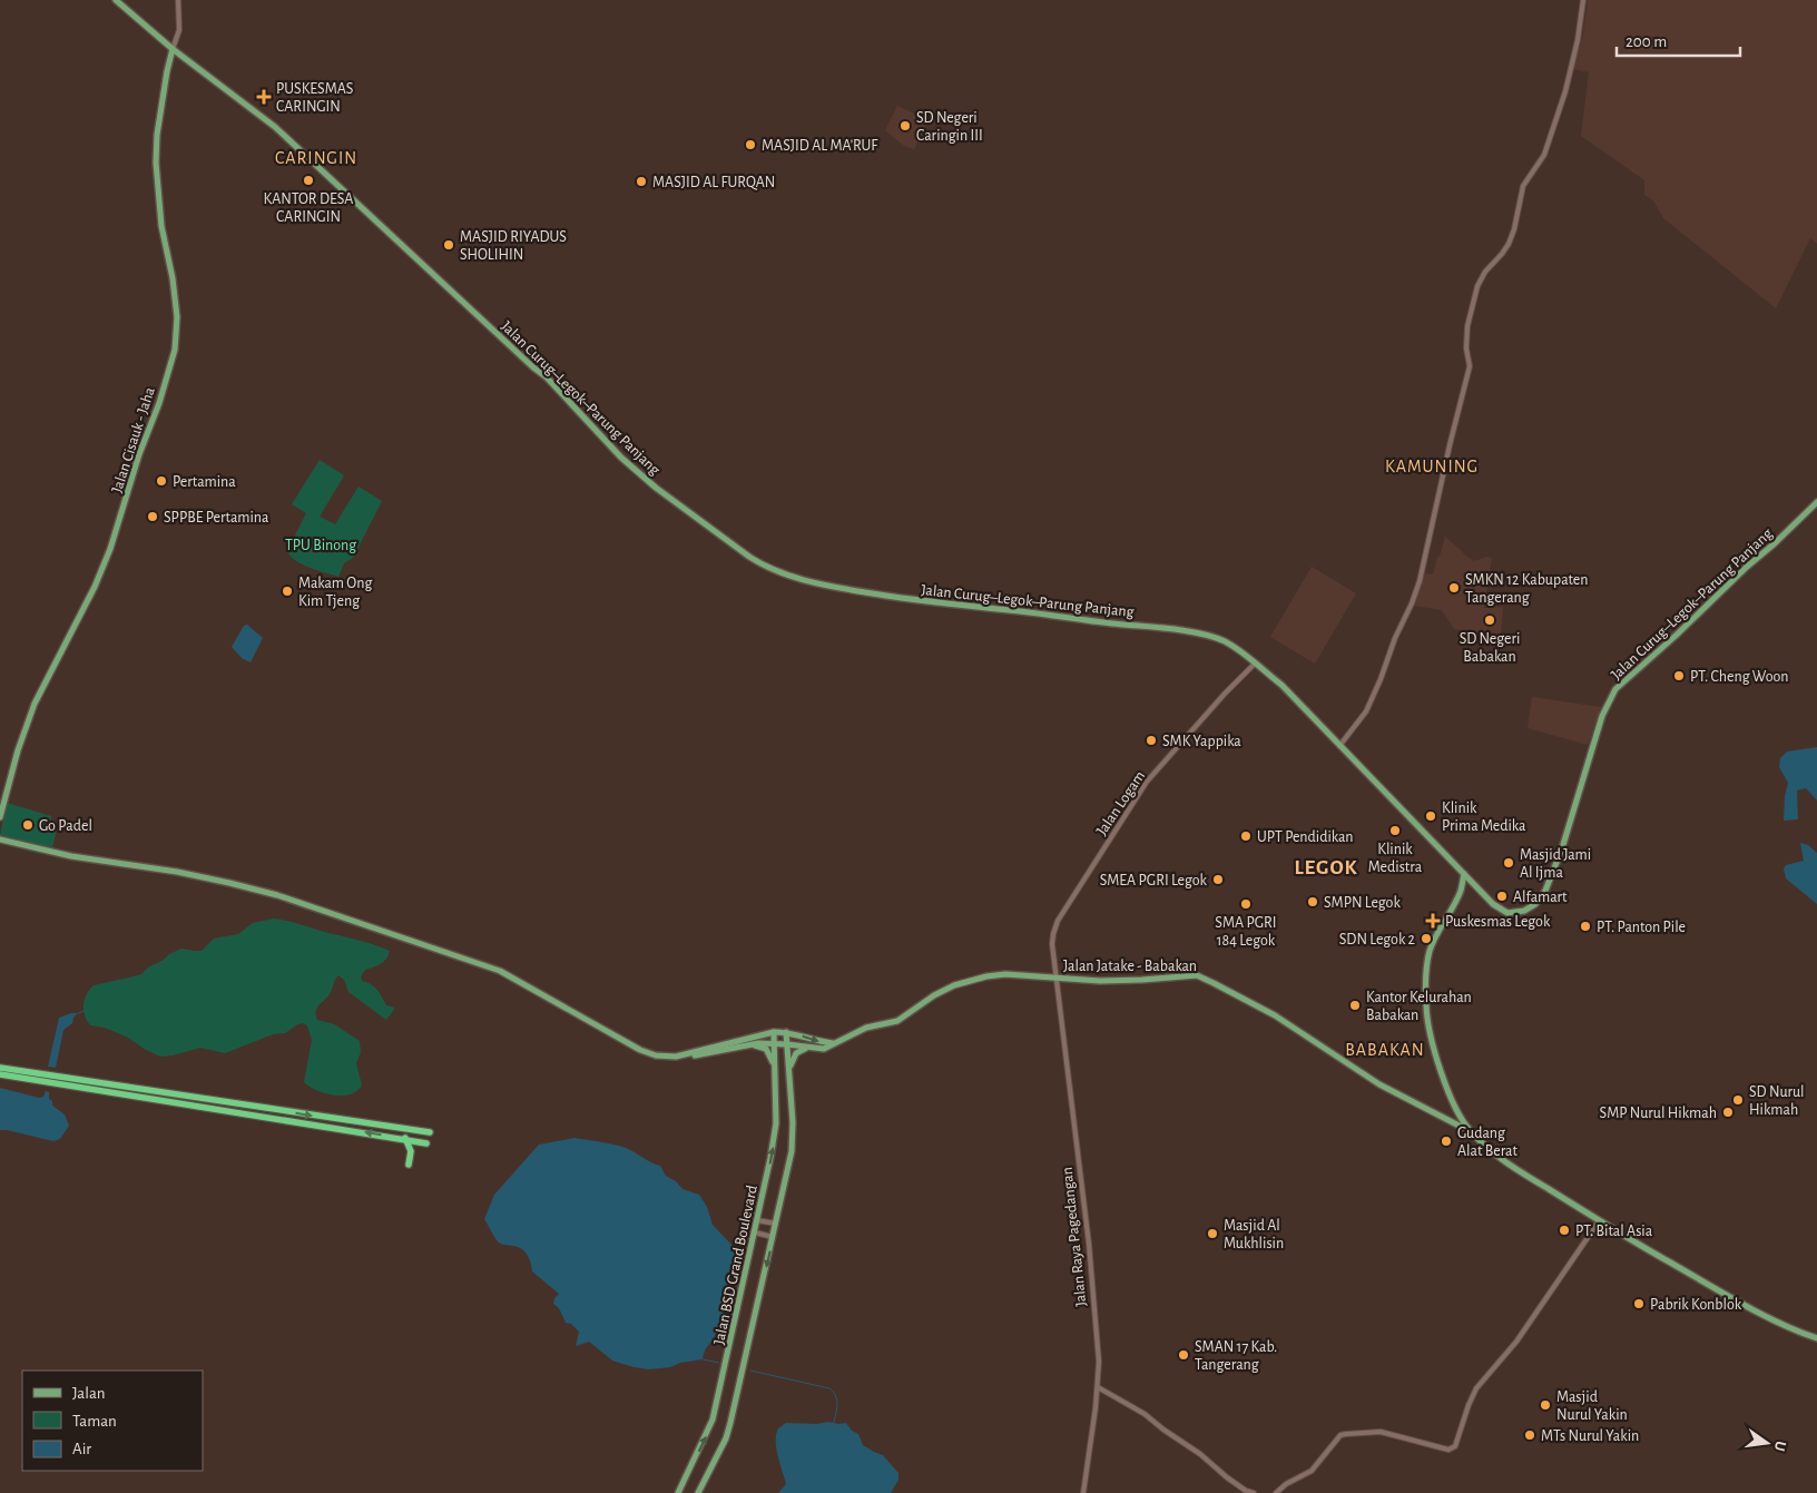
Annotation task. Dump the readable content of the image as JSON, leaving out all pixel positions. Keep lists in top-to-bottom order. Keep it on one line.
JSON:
{"streets":{"main road":["Jalan Curug–Legok–Parung Panjang","Jalan Cisauk - Jaha","Jalan Jatake - Babakan","Jalan BSD Grand Boulevard"],"street":["Jalan Logam","Jalan Raya Pagedangan"]},"crossings":[["Jalan Curug–Legok–Parung Panjang","Jalan Cisauk - Jaha"],["Jalan Curug–Legok–Parung Panjang","Jalan Logam"],["Jalan Logam","Jalan Jatake - Babakan"],["Jalan Logam","Jalan Raya Pagedangan"],["Jalan Jatake - Babakan","Jalan Raya Pagedangan"]],"districts":["CARINGIN","KAMUNING","LEGOK","BABAKAN"],"parks":["TPU Binong"],"places":{"health":["PUSKESMAS CARINGIN","Puskesmas Legok"],"other":["SD Negeri Caringin III","MASJID AL MA'RUF","KANTOR DESA CARINGIN","MASJID AL FURQAN","MASJID RIYADUS SHOLIHIN","Pertamina","SPPBE Pertamina","SMKN 12 Kabupaten Tangerang","Makam Ong Kim Tjeng","SD Negeri Babakan","PT. Cheng Woon","SMK Yappika","Klinik Prima Medika","Go Padel","Klinik Medistra","UPT Pendidikan","Masjid Jami Al Ijma","SMEA PGRI Legok","Alfamart","SMPN Legok","SMA PGRI 184 Legok","PT. Panton Pile","SDN Legok 2","Kantor Kelurahan Babakan","SD Nurul Hikmah","SMP Nurul Hikmah","Gudang Alat Berat","PT. Bital Asia","Masjid Al Mukhlisin","Pabrik Konblok","SMAN 17 Kab. Tangerang","Masjid Nurul Yakin","MTs Nurul Yakin"]},"legend":["Jalan","Taman","Air"],"scale_bar":"200 m","north":"right"}
